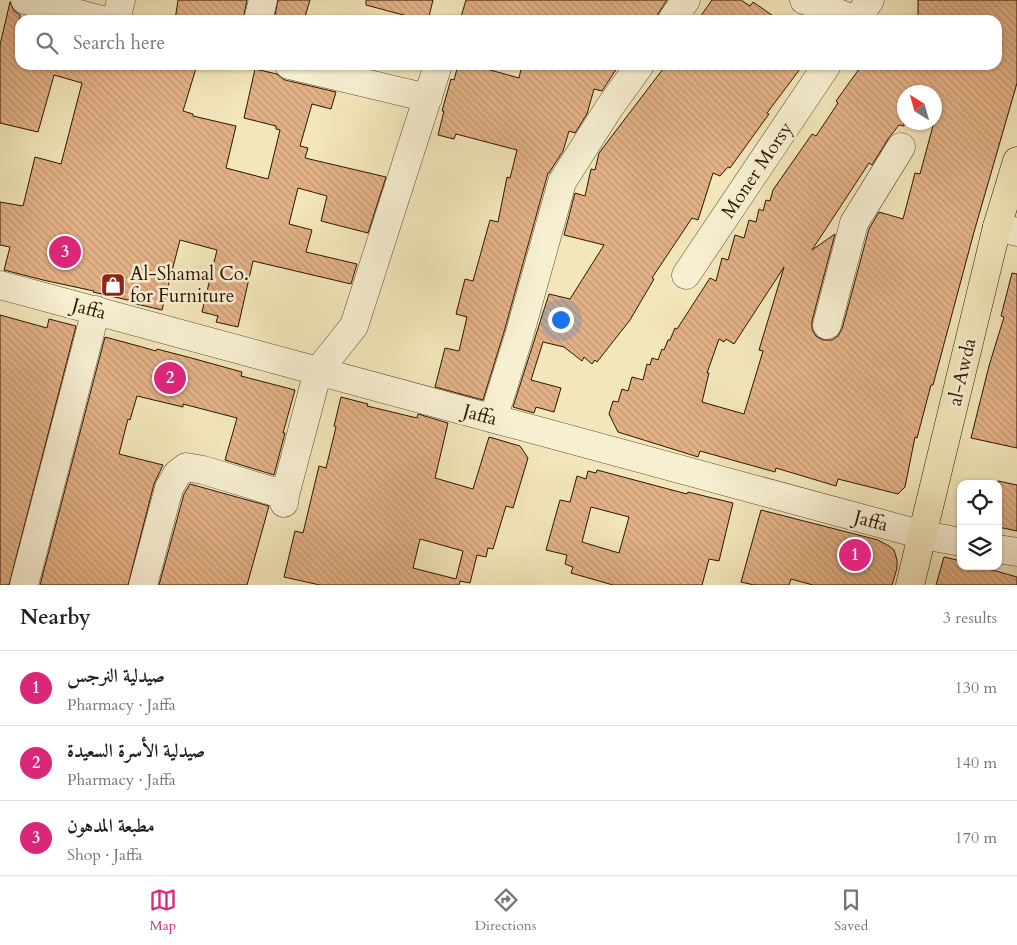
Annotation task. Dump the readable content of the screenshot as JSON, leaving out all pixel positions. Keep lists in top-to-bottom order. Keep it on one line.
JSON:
{"streets":{"main road":["al-Awda"],"street":["Moner Morsy","Jaffa"]},"crossings":[["Jaffa","al-Awda"]],"places":{"shop":["Al-Shamal Co. for Furniture"]},"north":"top left","page":{"search":"Search here","pins":["3","2","1"],"heading":["Nearby","3 results"],"list":[{"mark":"1","name":"صيدلية النرجس","note":"Pharmacy · Jaffa","value":"130 m"},{"mark":"2","name":"صيدلية الأسرة السعيدة","note":"Pharmacy · Jaffa","value":"140 m"},{"mark":"3","name":"مطبعة المدهون","note":"Shop · Jaffa","value":"170 m"}],"nav":["Map","Directions","Saved"]}}
